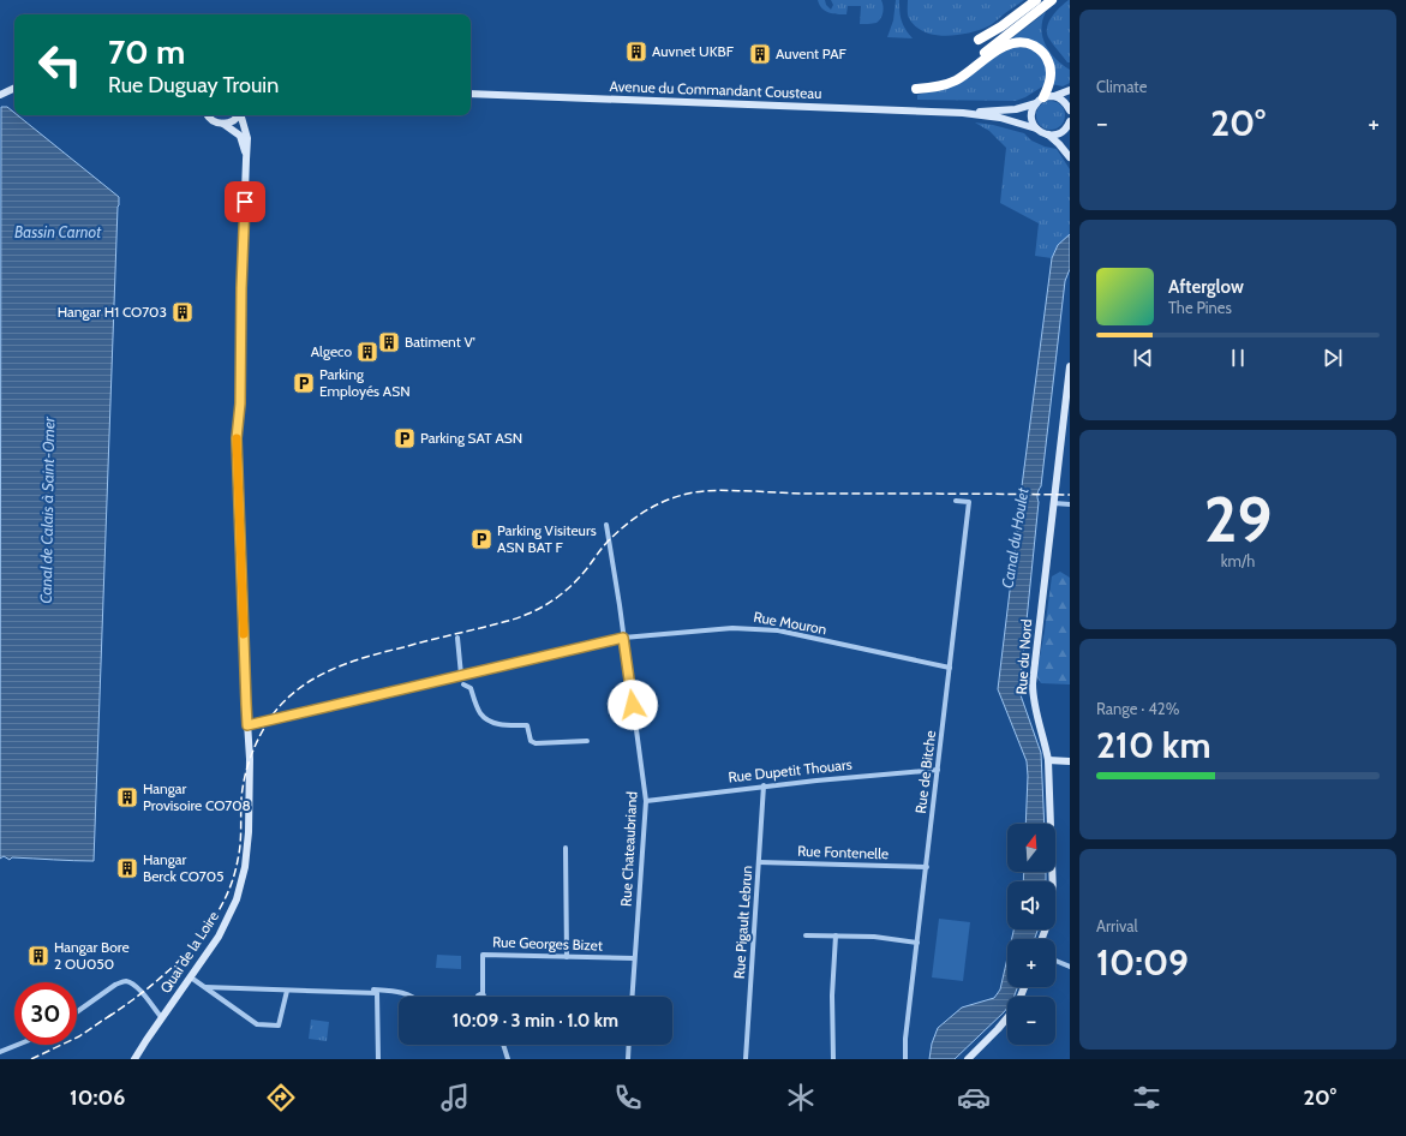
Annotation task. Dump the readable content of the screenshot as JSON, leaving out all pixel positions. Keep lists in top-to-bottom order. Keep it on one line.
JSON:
{"streets":{"street":["Avenue du Commandant Cousteau","Rue Mouron","Rue du Nord","Rue Dupetit Thouars","Rue de Bitche","Rue Chateaubriand","Rue Fontenelle","Rue Pigault Lebrun","Rue Georges Bizet","Quai de la Loire"]},"crossings":[["Rue Mouron","Rue de Bitche"],["Rue Mouron","Rue Chateaubriand"],["Rue Mouron","Quai de la Loire"],["Rue Dupetit Thouars","Rue de Bitche"],["Rue Dupetit Thouars","Rue Chateaubriand"],["Rue Dupetit Thouars","Rue Pigault Lebrun"],["Rue de Bitche","Rue Fontenelle"],["Rue Chateaubriand","Rue Georges Bizet"],["Rue Fontenelle","Rue Pigault Lebrun"]],"water":["Bassin Carnot","Canal de Calais à Saint-Omer","Canal du Houlet"],"places":{"building":["Auvnet UKBF","Auvent PAF","Hangar H1 CO703","Batiment V'","Algeco","Hangar Provisoire CO708","Hangar Berck CO705","Hangar Bore 2 OU050"],"parking":["Parking Employés ASN","Parking SAT ASN","Parking Visiteurs ASN BAT F"]},"north":"top","page":{"tile":["Climate",["29","km/h"],["Range · 42%","210 km"],["Arrival","10:09"]],"turn":["70 m","Rue Duguay Trouin"],"heat":["−","20°","+"],"song":["Afterglow","The Pines"],"map_buttons":["+","−"],"limit":"30","trip":"10:09 · 3 min · 1.0 km","tabs":["10:06","20°"]}}
